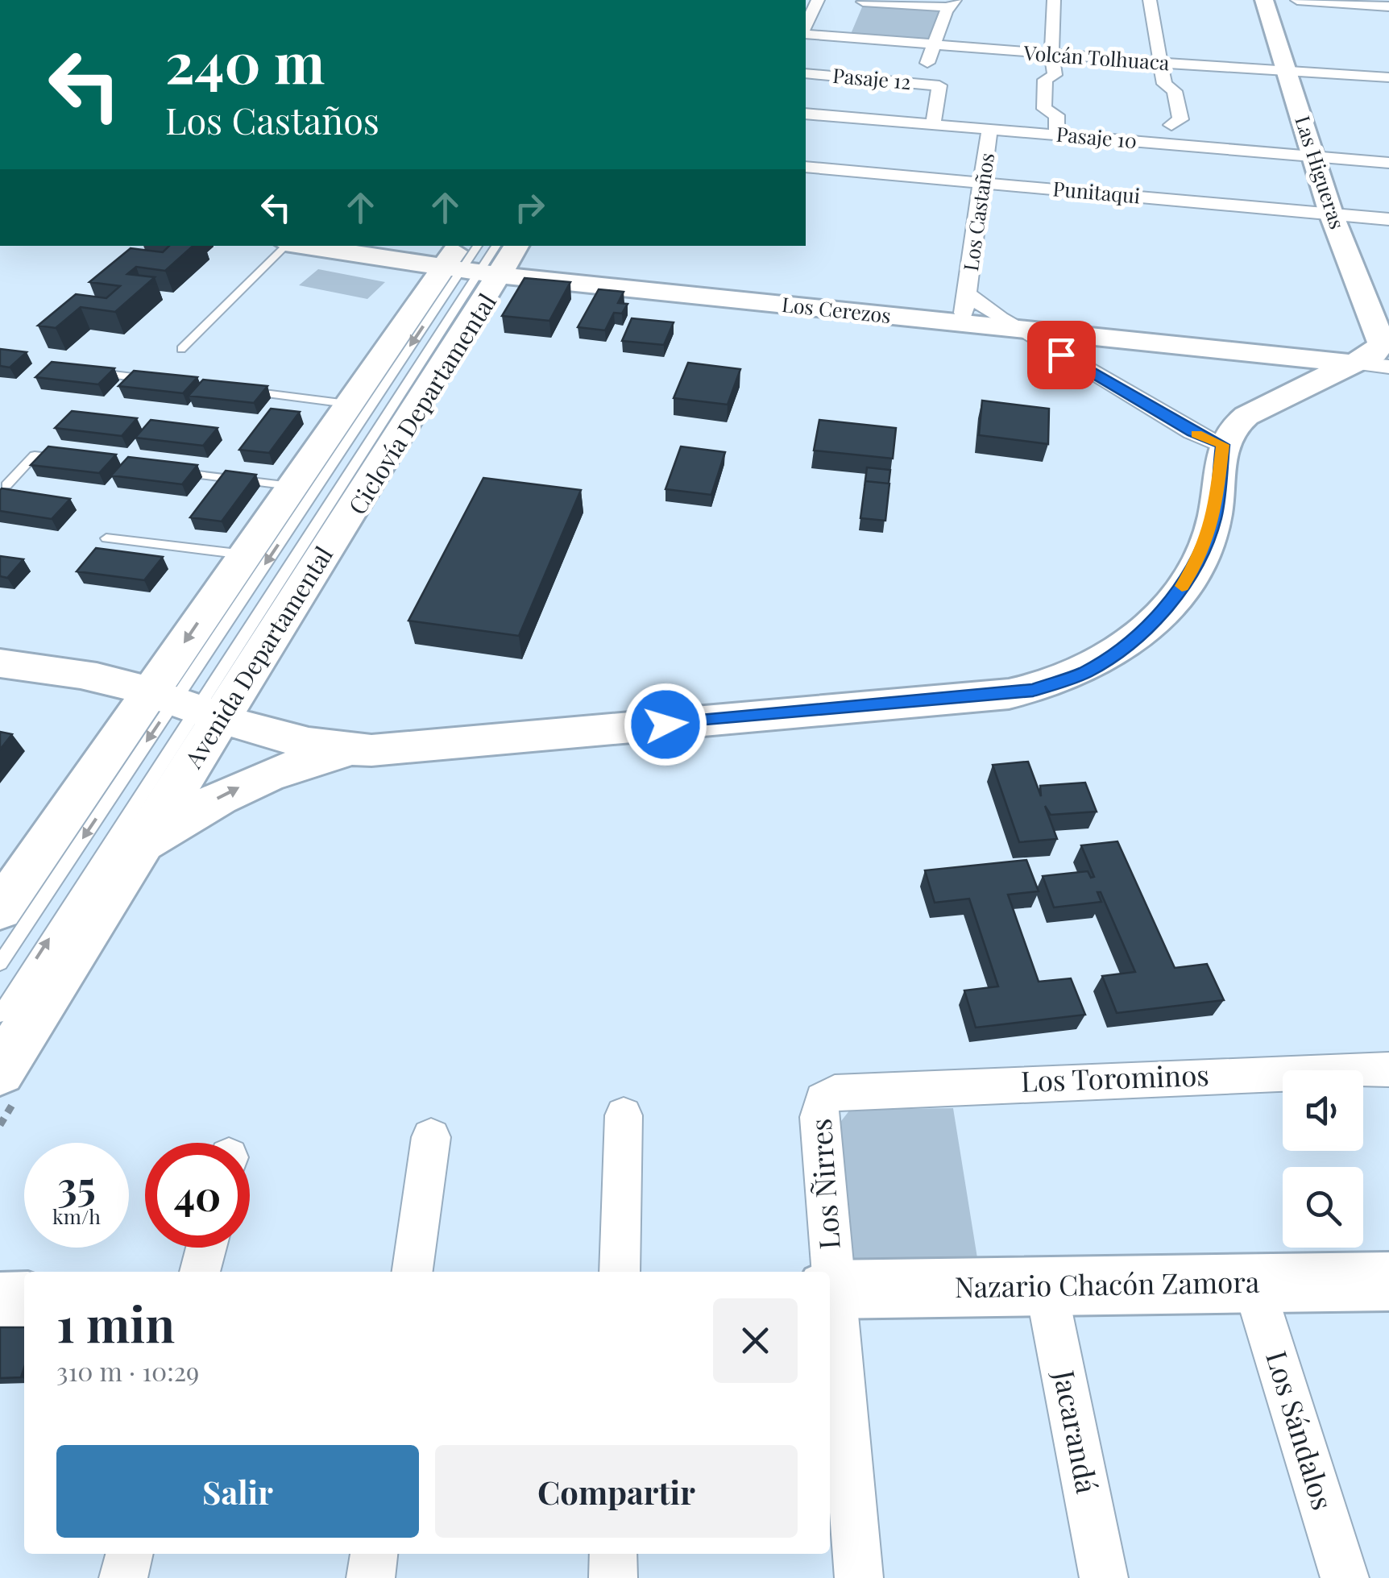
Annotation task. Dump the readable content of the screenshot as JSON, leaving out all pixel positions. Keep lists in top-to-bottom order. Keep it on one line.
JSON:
{"streets":{"street":["Volcán Tolhuaca","Pasaje 12","Pasaje 10","Las Higueras","Punitaqui","Los Castaños","Los Cerezos","Avenida Departamental","Los Torominos","Los Ñirres","Nazario Chacón Zamora","Los Sándalos","Jacarandá"]},"crossings":[["Volcán Tolhuaca","Las Higueras"],["Pasaje 12","Pasaje 10"],["Pasaje 10","Las Higueras"],["Pasaje 10","Los Castaños"],["Las Higueras","Punitaqui"],["Punitaqui","Los Castaños"],["Los Castaños","Los Cerezos"],["Los Cerezos","Avenida Departamental"],["Los Torominos","Los Ñirres"],["Los Ñirres","Nazario Chacón Zamora"],["Nazario Chacón Zamora","Los Sándalos"],["Nazario Chacón Zamora","Jacarandá"]],"page":{"turn":["240 m","Los Castaños"],"speed":"35 km/h","limit":"40","heading":["1 min","310 m · 10:29"],"buttons":["Salir","Compartir"]}}
